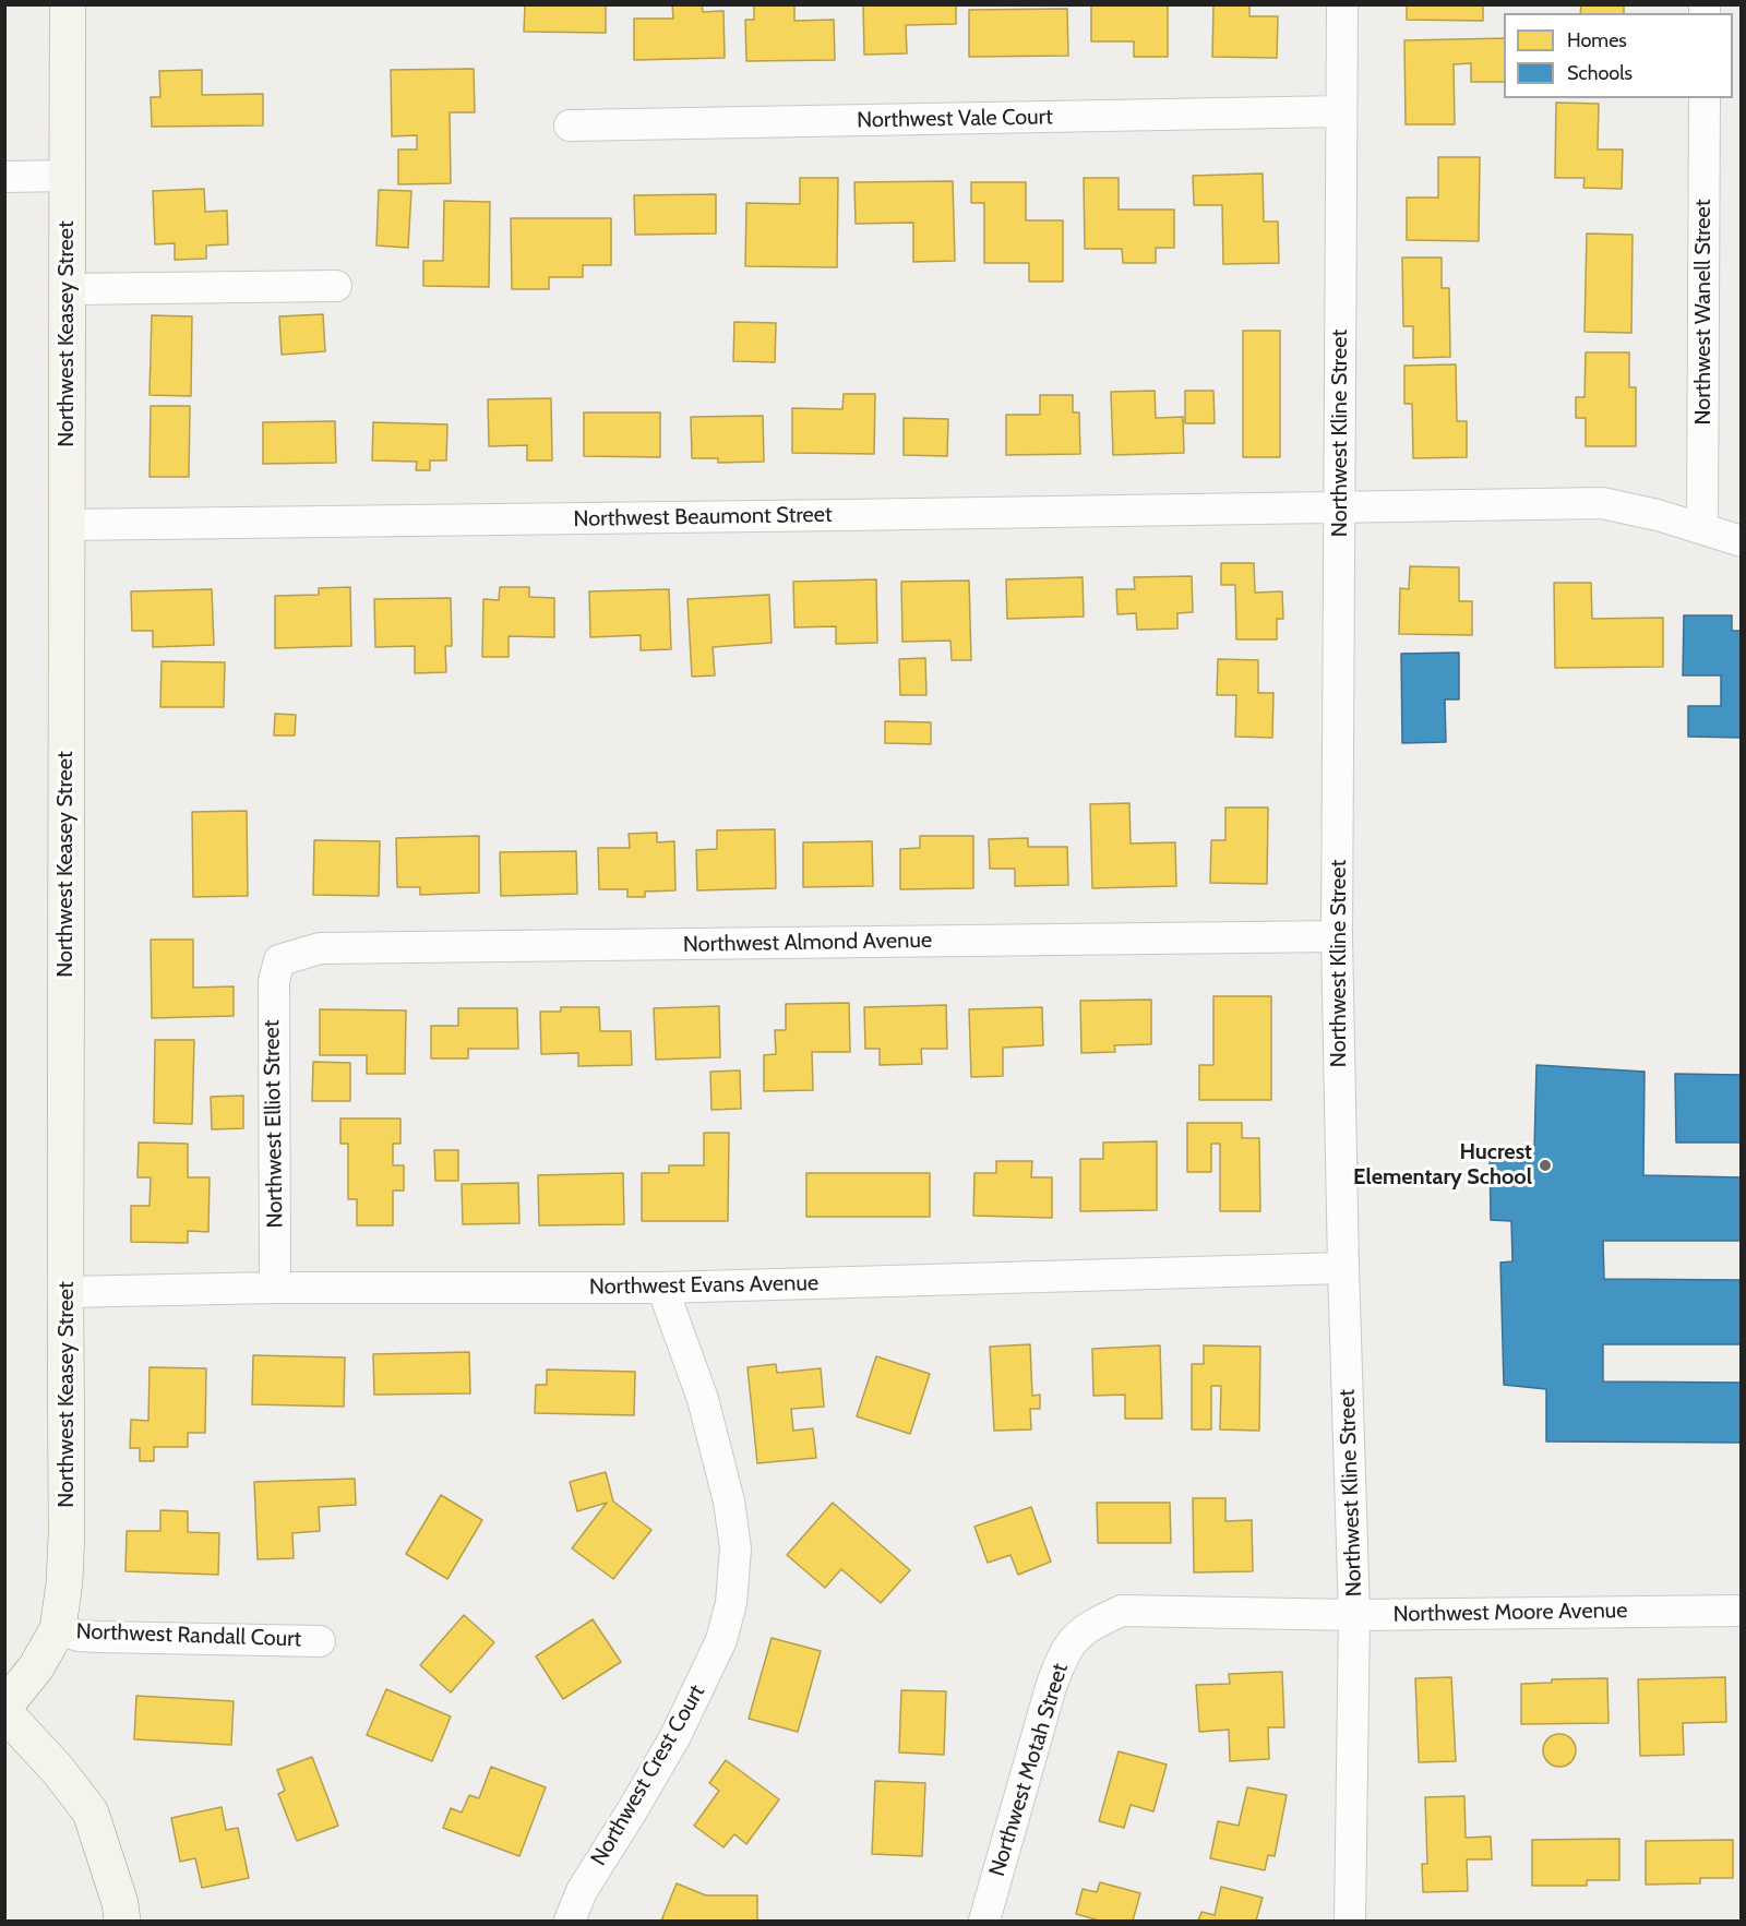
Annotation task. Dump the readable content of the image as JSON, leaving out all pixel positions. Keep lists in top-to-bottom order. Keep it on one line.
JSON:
{"streets":{"street":["Northwest Vale Court","Northwest Wanell Street","Northwest Keasey Street","Northwest Kline Street","Northwest Beaumont Street","Northwest Almond Avenue","Northwest Elliot Street","Northwest Evans Avenue","Northwest Moore Avenue","Northwest Randall Court","Northwest Motah Street","Northwest Crest Court"]},"crossings":[["Northwest Vale Court","Northwest Kline Street"],["Northwest Wanell Street","Northwest Beaumont Street"],["Northwest Keasey Street","Northwest Beaumont Street"],["Northwest Keasey Street","Northwest Evans Avenue"],["Northwest Keasey Street","Northwest Randall Court"],["Northwest Kline Street","Northwest Beaumont Street"],["Northwest Kline Street","Northwest Almond Avenue"],["Northwest Kline Street","Northwest Evans Avenue"],["Northwest Kline Street","Northwest Moore Avenue"],["Northwest Almond Avenue","Northwest Elliot Street"],["Northwest Elliot Street","Northwest Evans Avenue"],["Northwest Evans Avenue","Northwest Crest Court"],["Northwest Moore Avenue","Northwest Motah Street"]],"places":["Hucrest Elementary School"],"legend":["Homes","Schools"]}
